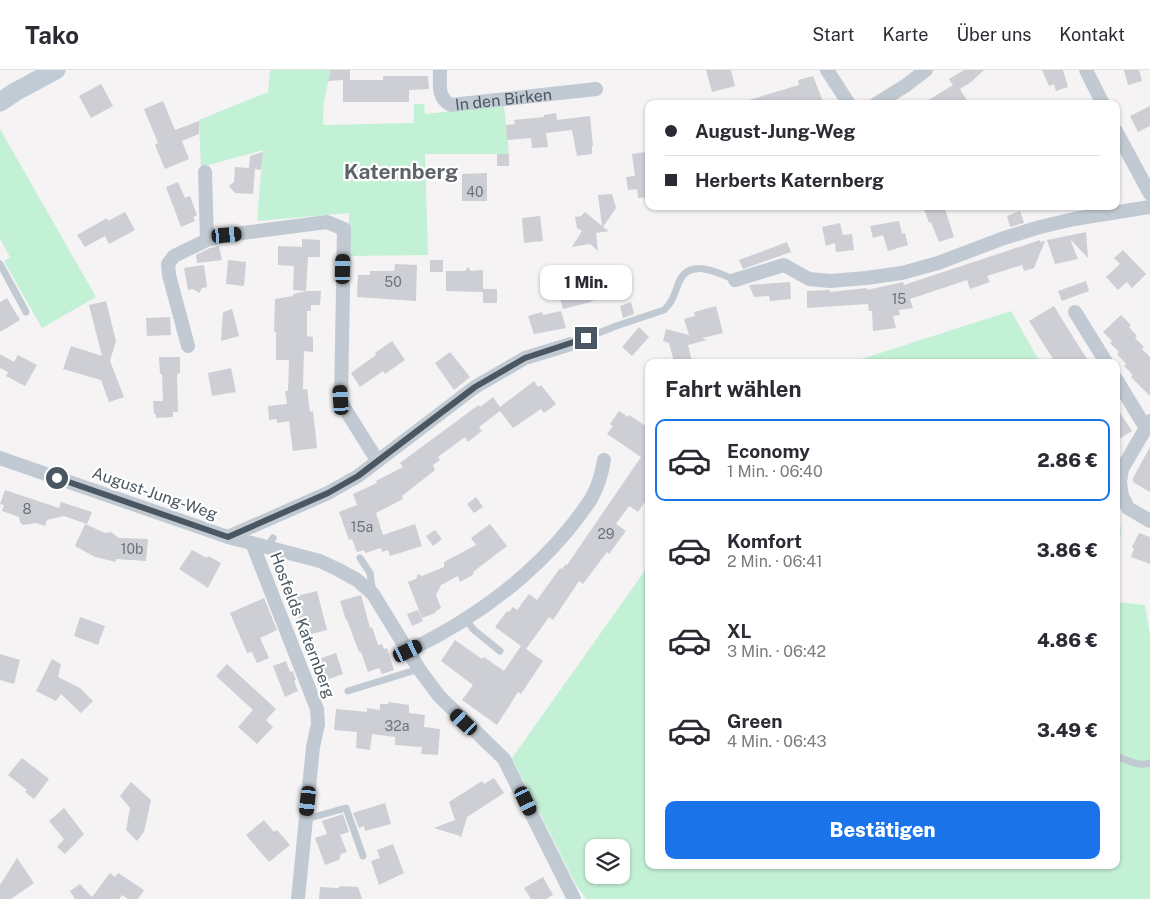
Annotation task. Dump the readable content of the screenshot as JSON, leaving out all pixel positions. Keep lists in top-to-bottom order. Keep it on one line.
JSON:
{"streets":{"street":["In den Birken","August-Jung-Weg","Hosfelds Katernberg"]},"crossings":[["August-Jung-Weg","Hosfelds Katernberg"]],"districts":["Katernberg"],"house_numbers":["40","50","15","8","15a","29","10b","32a"],"page":{"header":"Tako","nav":["Start","Karte","Über uns","Kontakt"],"banner":["August-Jung-Weg","Herberts Katernberg"],"bubble":"1 Min.","heading":"Fahrt wählen","list":[{"name":"Economy","note":"1 Min. · 06:40","value":"2.86 €"},{"name":"Komfort","note":"2 Min. · 06:41","value":"3.86 €"},{"name":"XL","note":"3 Min. · 06:42","value":"4.86 €"},{"name":"Green","note":"4 Min. · 06:43","value":"3.49 €"}],"buttons":"Bestätigen"}}
